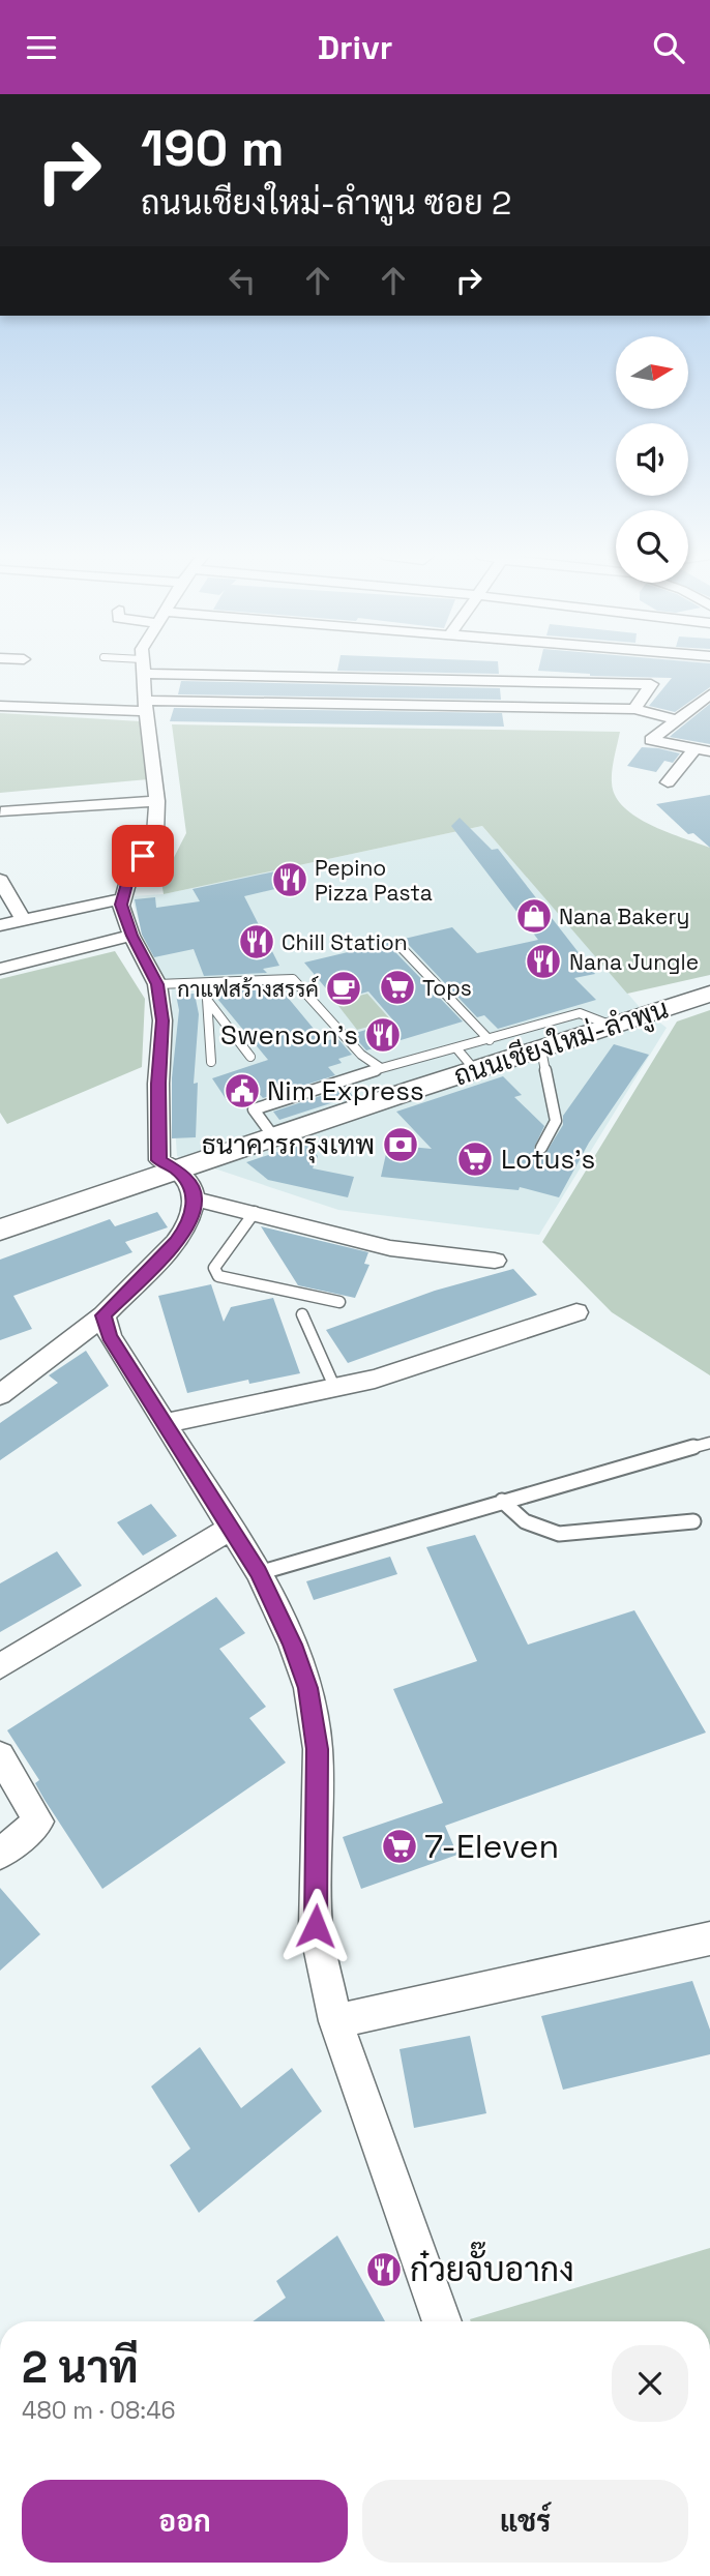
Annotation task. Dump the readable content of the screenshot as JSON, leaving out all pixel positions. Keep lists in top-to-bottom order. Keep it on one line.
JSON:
{"streets":{"main road":["ถนนเชียงใหม่-ลำพูน"]},"places":{"restaurant":["Pepino Pizza Pasta","Chill Station","Nana Jungle","Swenson's","ก๋วยจั๊บอากง"],"shop":["Nana Bakery"],"supermarket":["Tops","Lotus's","7-Eleven"],"cafe":["กาแฟสร้างสรรค์"],"public building":["Nim Express"],"bank":["ธนาคารกรุงเทพ"]},"north":"right","page":{"header":"Drivr","turn":["190 m","ถนนเชียงใหม่-ลำพูน ซอย 2"],"heading":["2 นาที","480 m · 08:46"],"buttons":["ออก","แชร์"]}}
